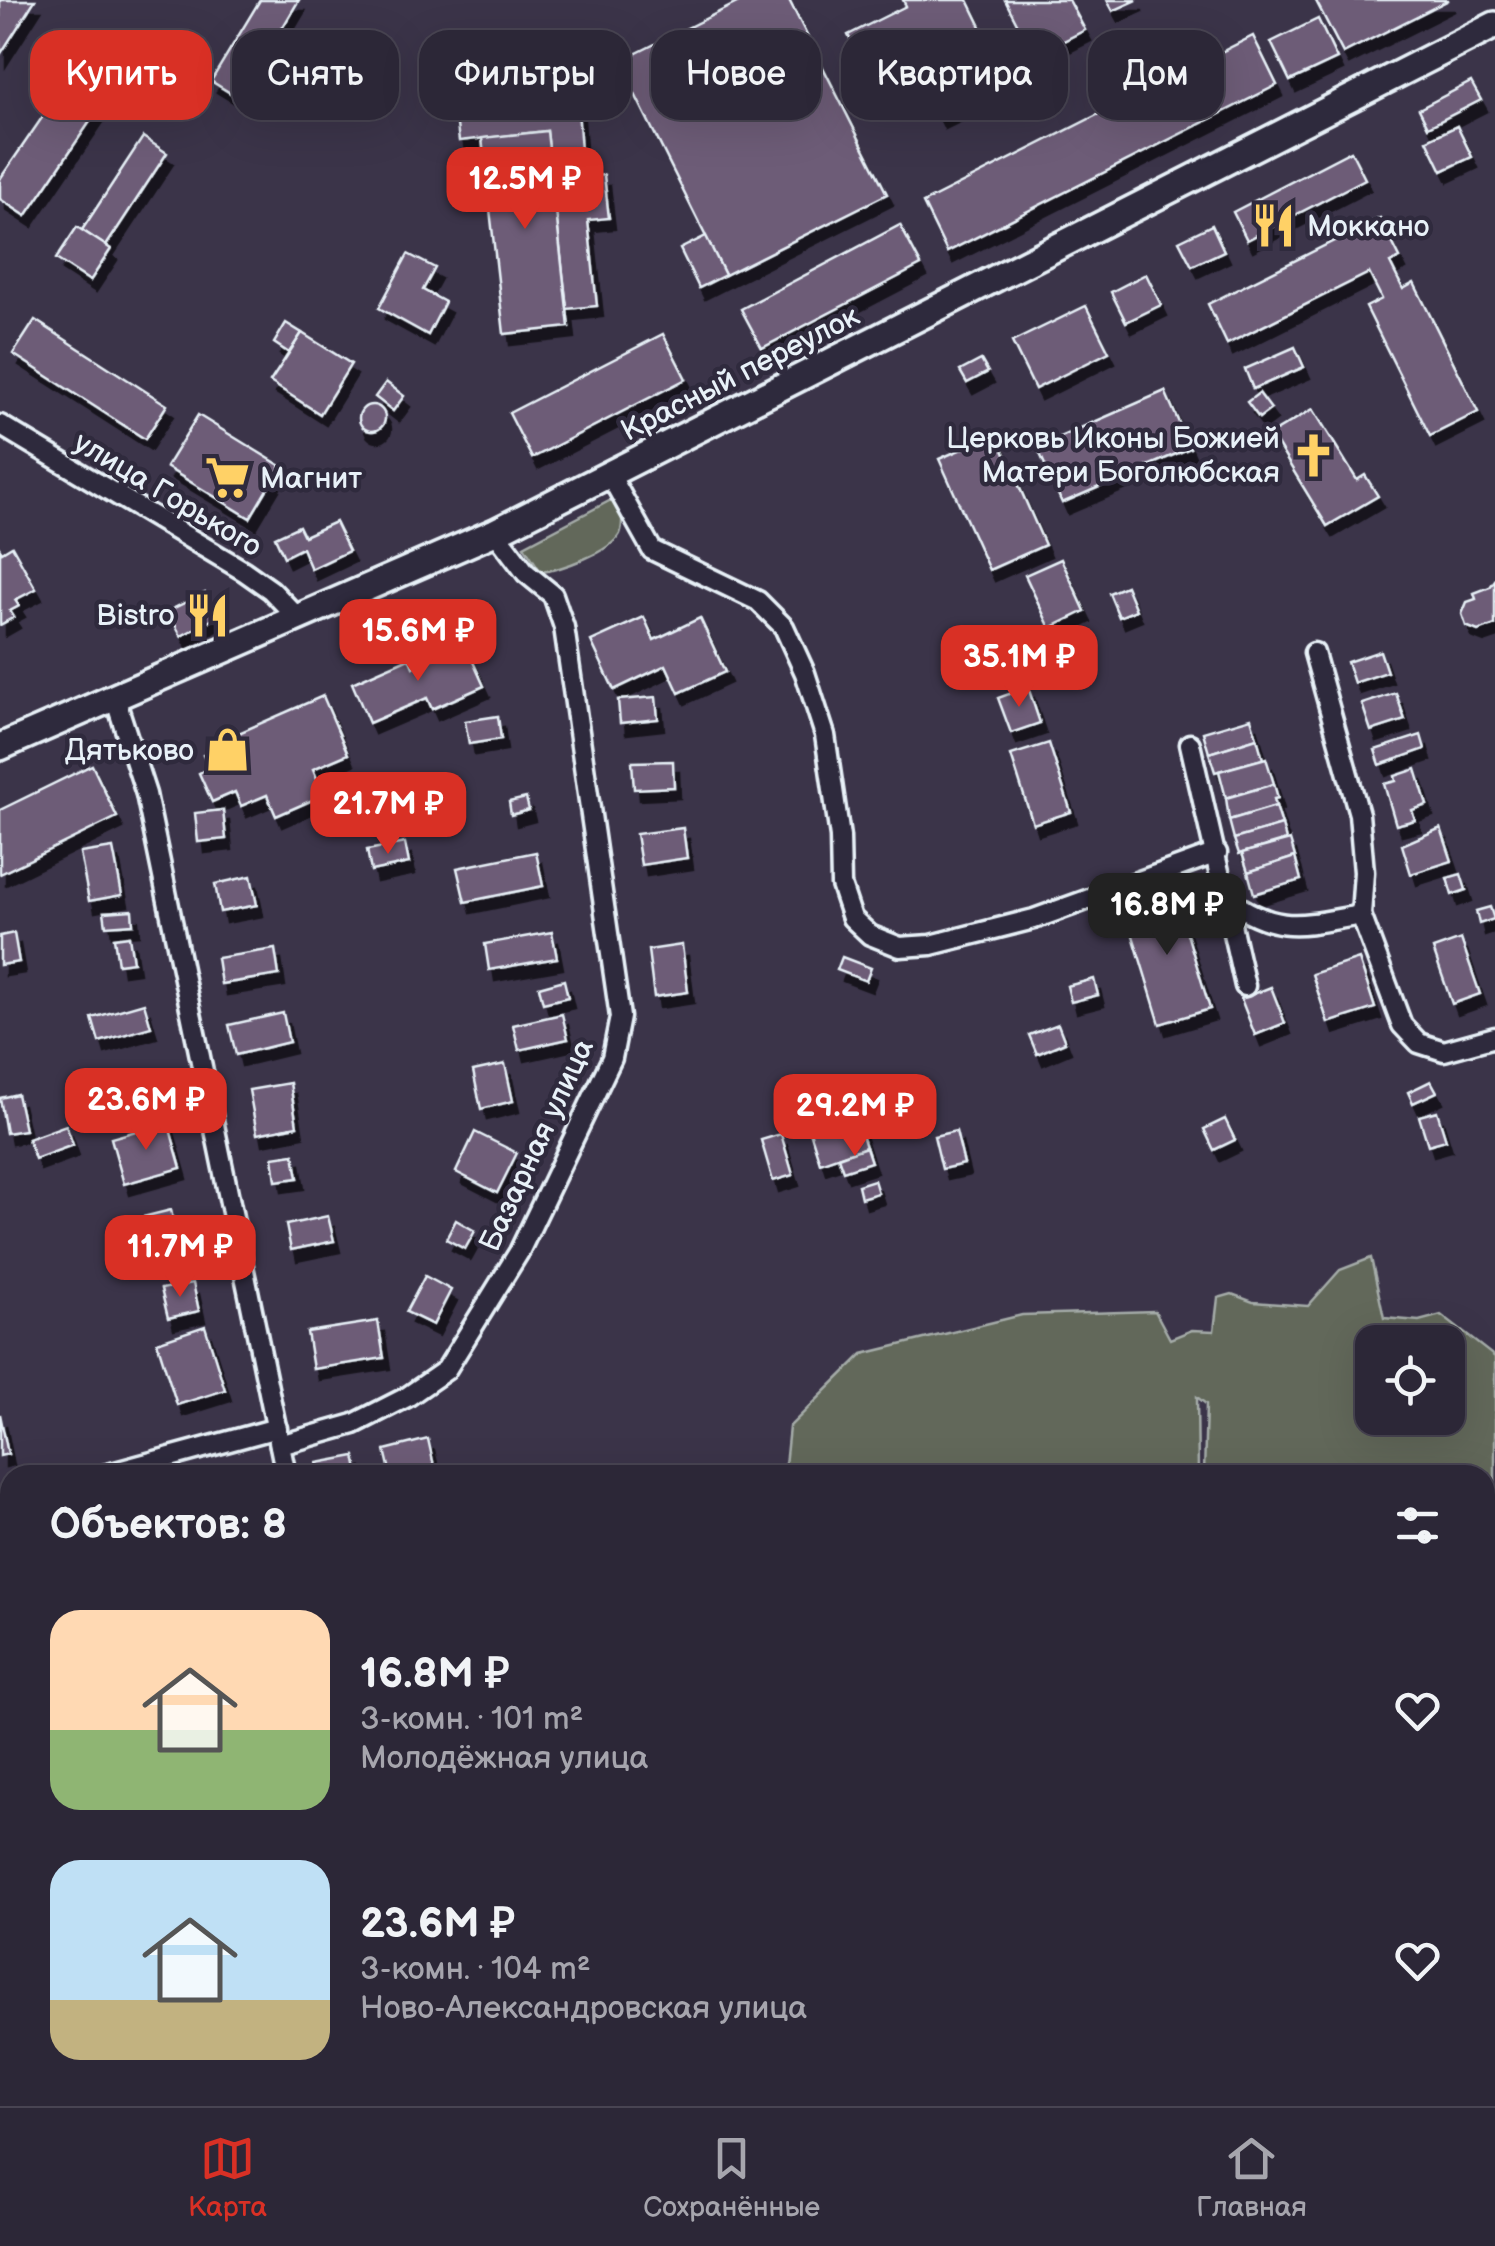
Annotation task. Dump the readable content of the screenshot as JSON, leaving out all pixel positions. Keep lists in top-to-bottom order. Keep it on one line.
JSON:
{"streets":{"main road":["Красный переулок"],"street":["улица Горького","Базарная улица"]},"crossings":[["Красный переулок","улица Горького"],["Красный переулок","Базарная улица"]],"places":{"restaurant":["Моккано","Bistro"],"church":["Церковь Иконы Божией Матери Боголюбская"],"supermarket":["Магнит"],"shop":["Дятьково"]},"page":{"chip":["Купить","Снять","Фильтры","Новое","Квартира","Дом"],"price":["12.5M ₽","15.6M ₽","35.1M ₽","21.7M ₽","16.8M ₽","23.6M ₽","29.2M ₽","11.7M ₽"],"heading":"Объектов: 8","list":[{"name":"16.8M ₽","note":"3-комн. · 101 m² · Молодёжная улица"},{"name":"23.6M ₽","note":"3-комн. · 104 m² · Ново-Александровская улица"}],"tabs":["Карта","Сохранённые","Главная"]}}
